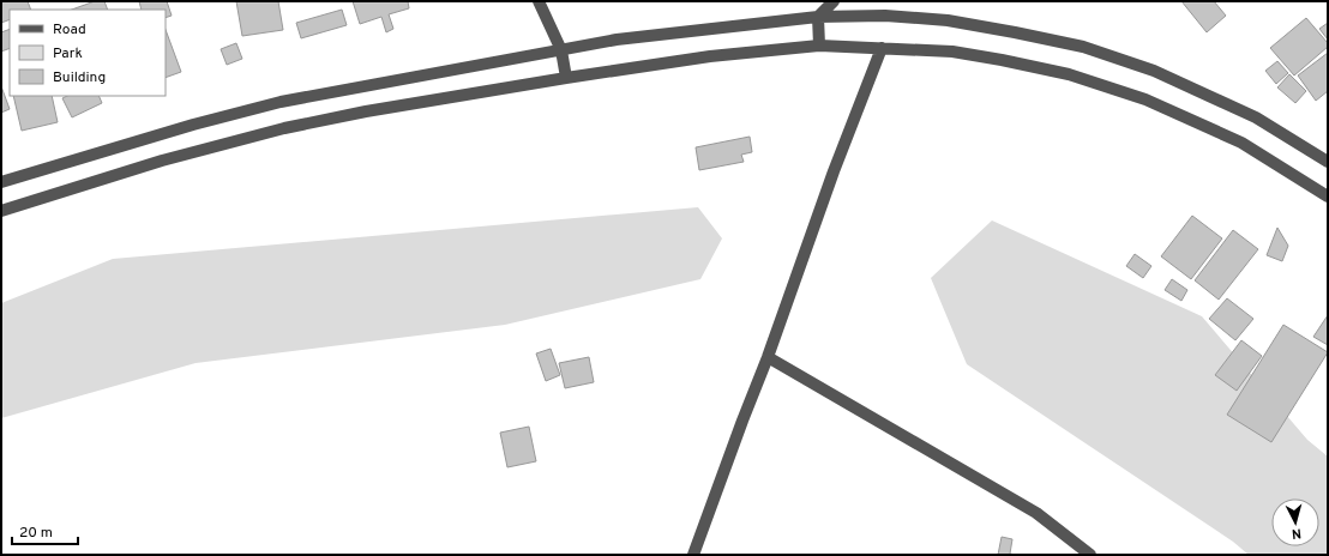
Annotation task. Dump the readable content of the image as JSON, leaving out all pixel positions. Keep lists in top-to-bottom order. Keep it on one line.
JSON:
{"legend":["Road","Park","Building"],"scale_bar":"20 m","north":"bottom"}
